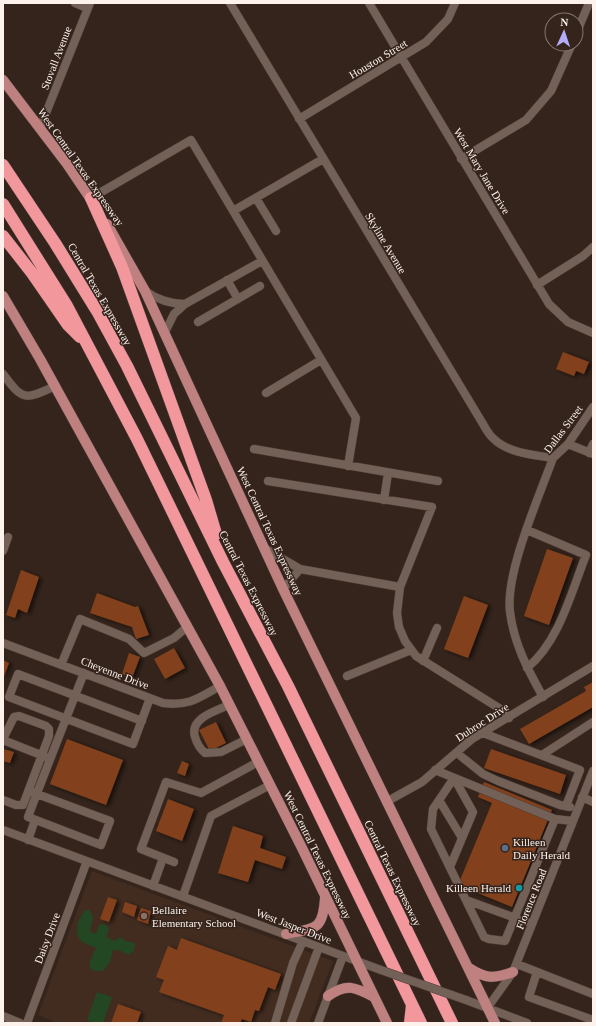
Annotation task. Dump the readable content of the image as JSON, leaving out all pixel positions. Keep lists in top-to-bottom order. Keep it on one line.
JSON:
{"streets":{"highway":["Central Texas Expressway"],"main road":["West Central Texas Expressway"],"street":["Stovall Avenue","Houston Street","West Mary Jane Drive","Skyline Avenue","Dallas Street","Cheyenne Drive","Dubroc Drive","Florence Road","West Jasper Drive","Daisy Drive"]},"crossings":[["Stovall Avenue","West Central Texas Expressway"],["Houston Street","West Mary Jane Drive"],["Houston Street","Skyline Avenue"],["West Central Texas Expressway","Cheyenne Drive"],["West Central Texas Expressway","Dubroc Drive"],["West Central Texas Expressway","Florence Road"],["West Central Texas Expressway","West Jasper Drive"],["Skyline Avenue","Dallas Street"],["Dallas Street","Dubroc Drive"],["Florence Road","West Jasper Drive"],["West Jasper Drive","Daisy Drive"]],"places":["Killeen Daily Herald","Killeen Herald","Bellaire Elementary School"],"north":"top"}
